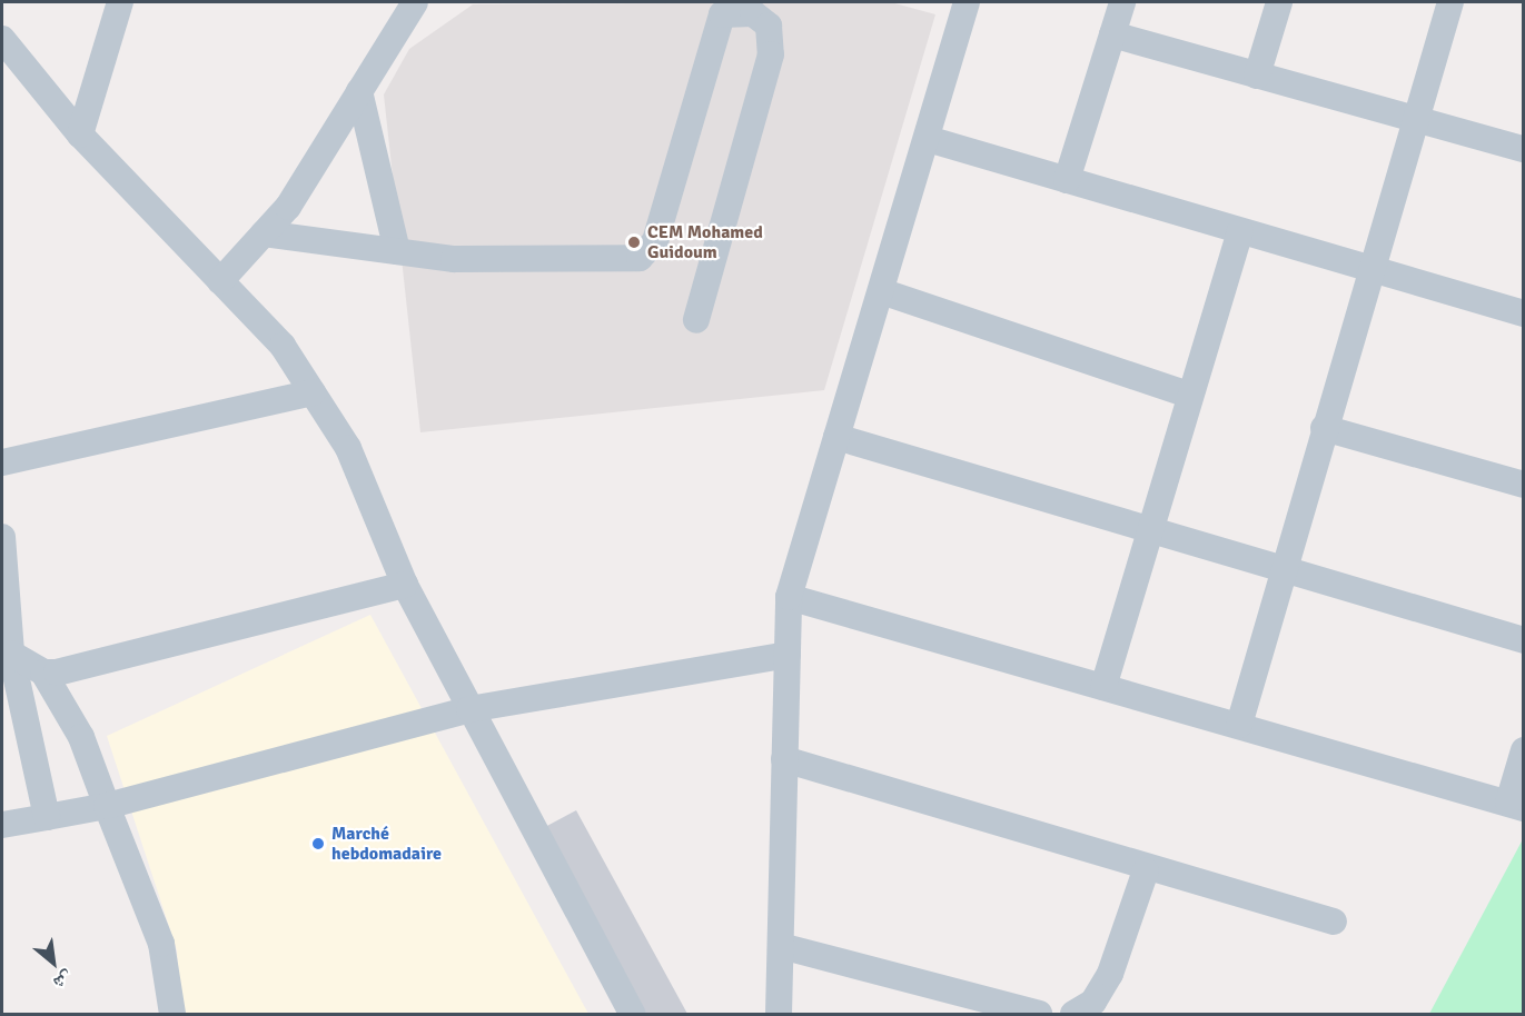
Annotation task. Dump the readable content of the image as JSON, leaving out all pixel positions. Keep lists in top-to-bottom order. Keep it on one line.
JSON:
{"places":["CEM Mohamed Guidoum","Marché hebdomadaire"],"north":"bottom right"}
